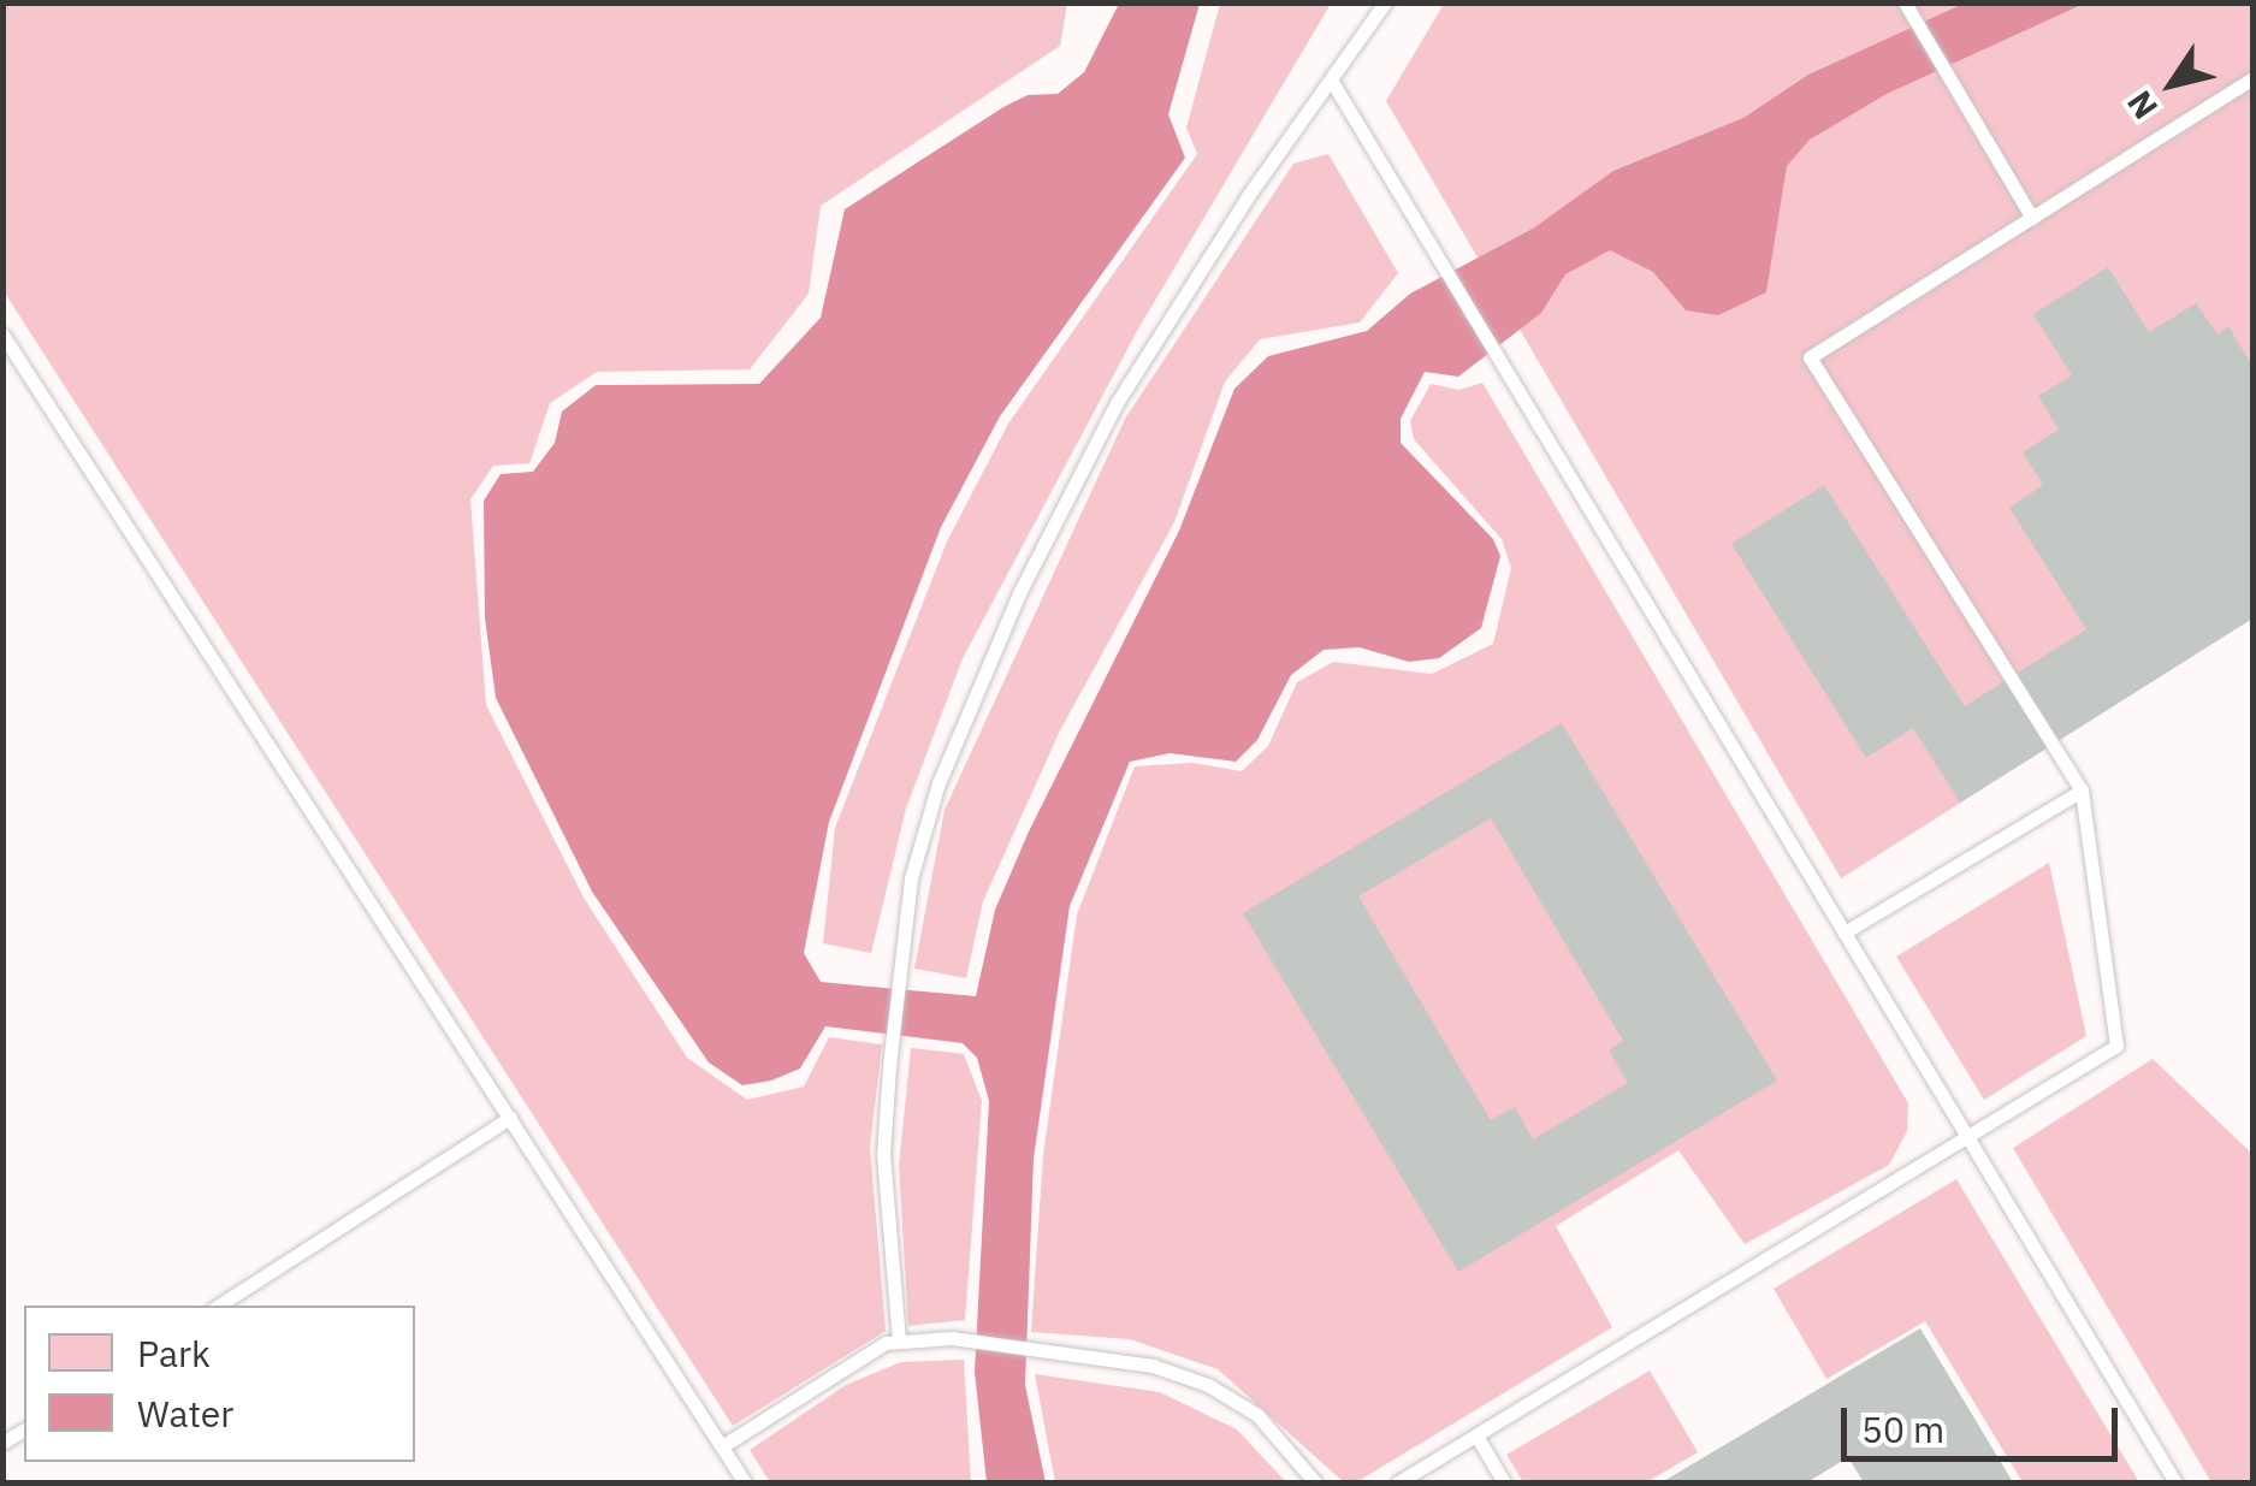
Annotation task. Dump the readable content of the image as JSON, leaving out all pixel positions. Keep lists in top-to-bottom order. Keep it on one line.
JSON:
{"legend":["Park","Water"],"scale_bar":"50 m","north":"bottom left"}
